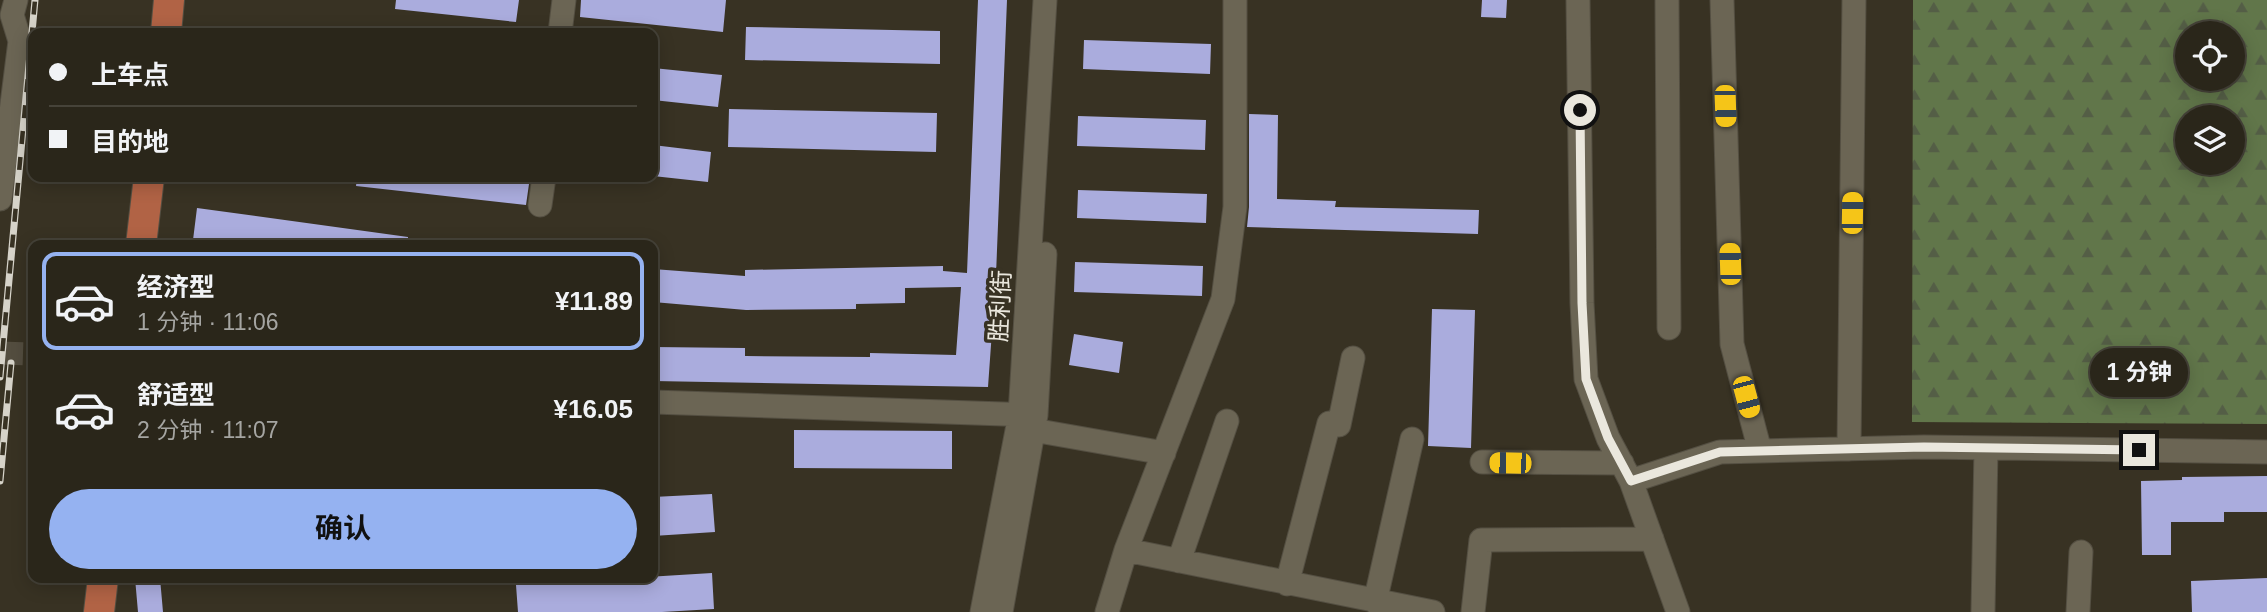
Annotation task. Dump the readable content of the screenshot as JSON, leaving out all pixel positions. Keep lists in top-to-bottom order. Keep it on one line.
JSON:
{"streets":{"street":["胜利街"]},"page":{"banner":["上车点","目的地"],"list":[{"name":"经济型","note":"1 分钟 · 11:06","value":"¥11.89"},{"name":"舒适型","note":"2 分钟 · 11:07","value":"¥16.05"}],"bubble":"1 分钟","buttons":"确认"}}
